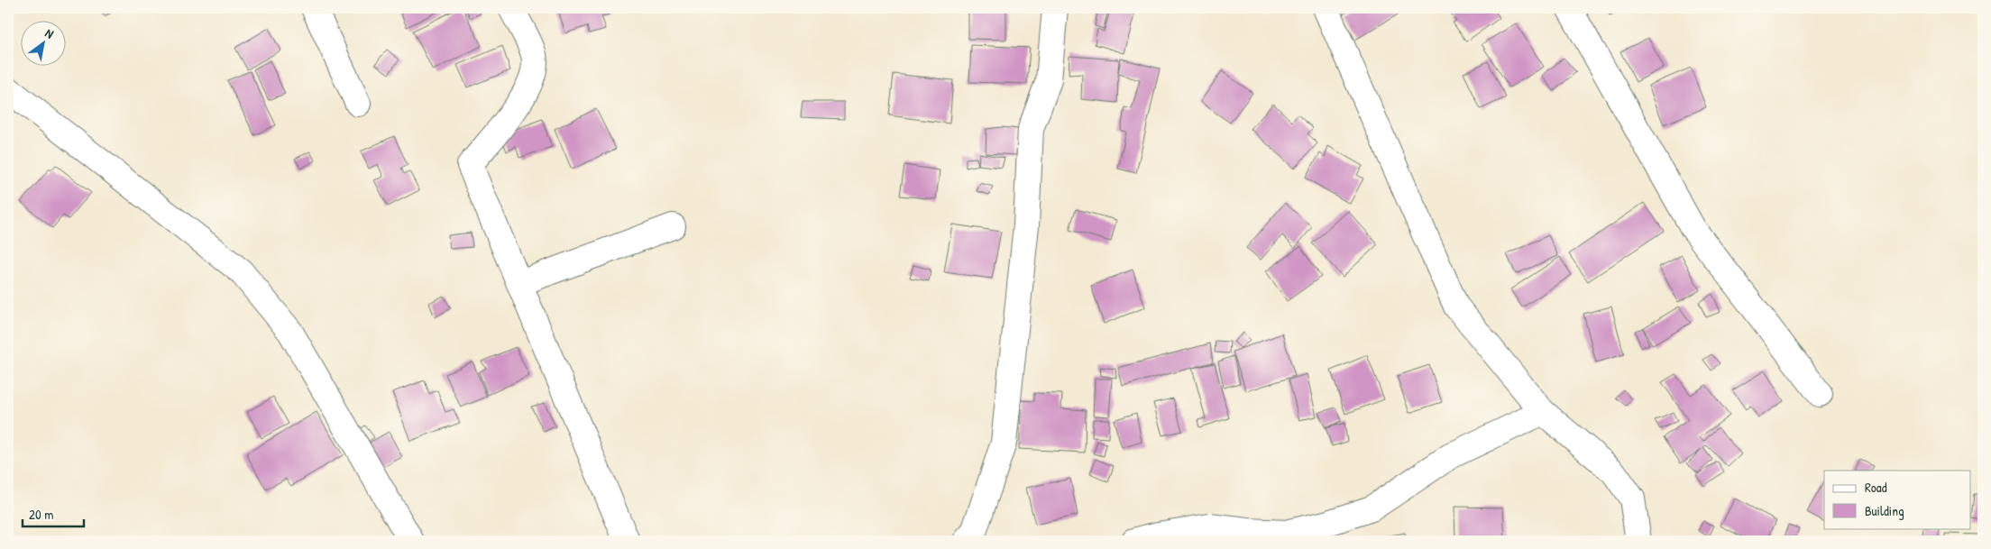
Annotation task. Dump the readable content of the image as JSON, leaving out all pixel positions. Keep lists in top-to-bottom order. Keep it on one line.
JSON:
{"legend":["Road","Building"],"scale_bar":"20 m","north":"top right"}
